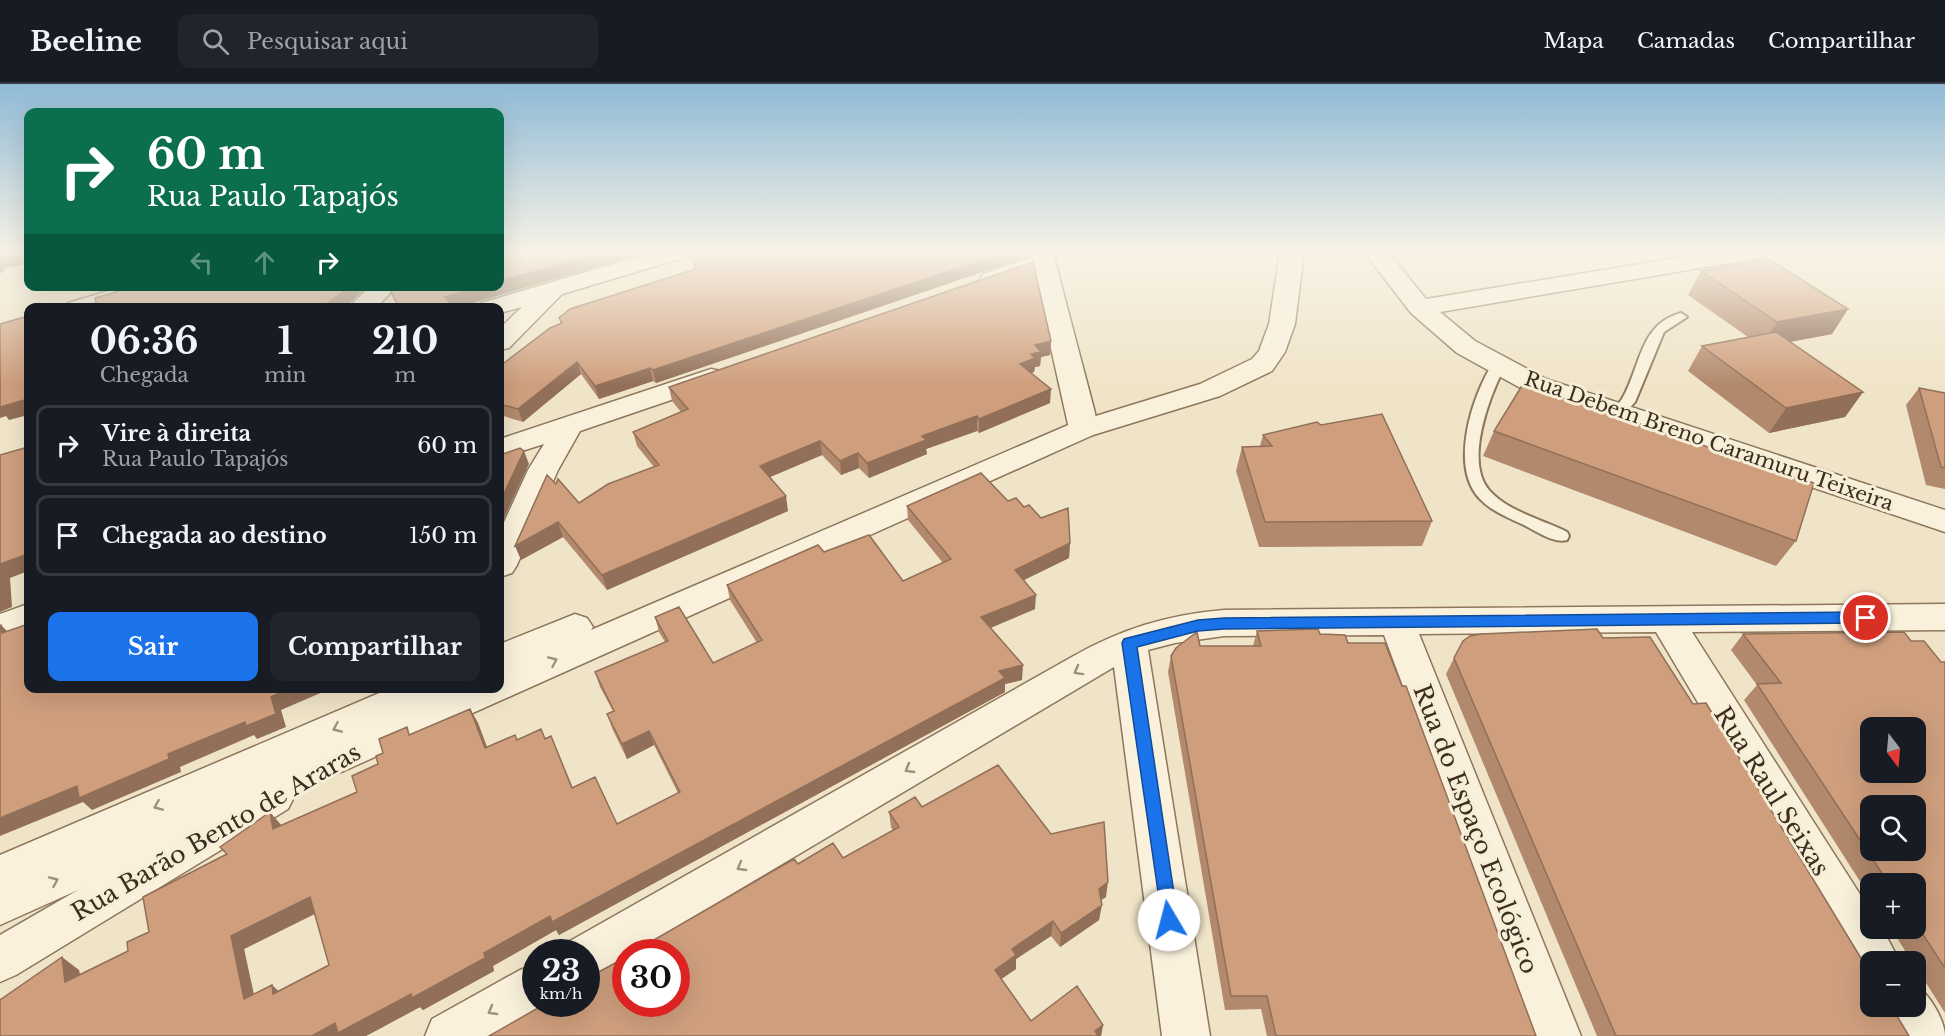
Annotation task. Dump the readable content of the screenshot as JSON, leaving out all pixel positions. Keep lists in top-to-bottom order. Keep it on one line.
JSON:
{"streets":{"street":["Rua Debem Breno Caramuru Teixeira","Rua Raul Seixas","Rua do Espaço Ecológico","Rua Barão Bento de Araras"]},"north":"bottom","page":{"header":"Beeline","search":"Pesquisar aqui","nav":["Mapa","Camadas","Compartilhar"],"turn":["60 m","Rua Paulo Tapajós"],"eta":["06:36","Chegada","1","min","210","m"],"list":[{"name":"Vire à direita","note":"Rua Paulo Tapajós","value":"60 m"},{"name":"Chegada ao destino","value":"150 m"}],"buttons":["Sair","Compartilhar"],"map_buttons":["+","−"],"speed":"23 km/h","limit":"30"}}
